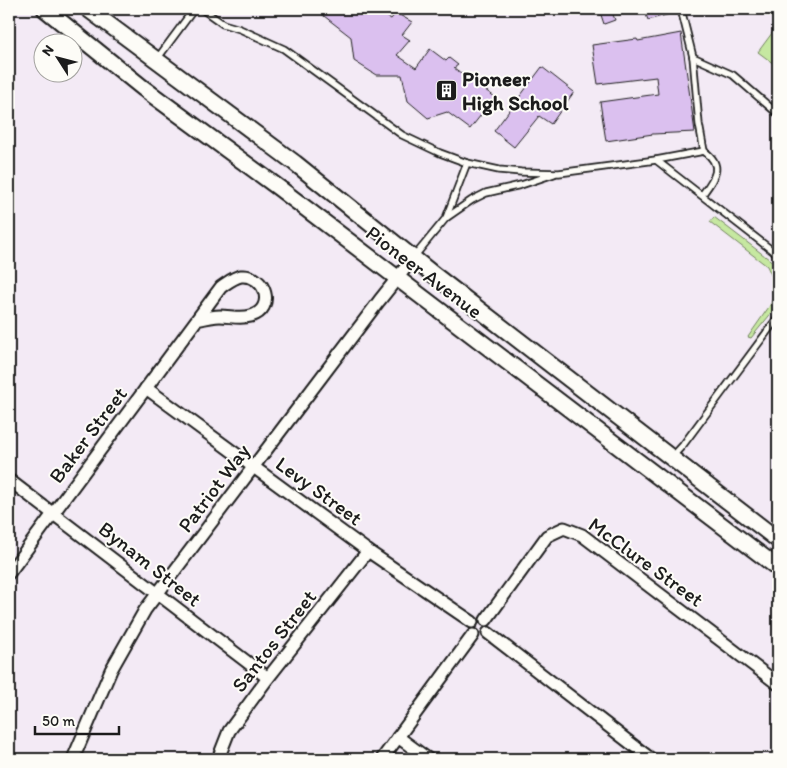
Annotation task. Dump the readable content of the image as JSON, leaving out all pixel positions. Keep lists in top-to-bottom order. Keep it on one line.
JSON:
{"streets":{"street":["Pioneer Avenue","Baker Street","Patriot Way","Levy Street","McClure Street","Bynam Street","Santos Street"]},"crossings":[["Pioneer Avenue","Patriot Way"],["Baker Street","Levy Street"],["Baker Street","Bynam Street"],["Patriot Way","Levy Street"],["Patriot Way","Bynam Street"],["Levy Street","McClure Street"],["Levy Street","Santos Street"],["Bynam Street","Santos Street"]],"places":{"building":["Pioneer High School"]},"scale_bar":"50 m","north":"top left"}
